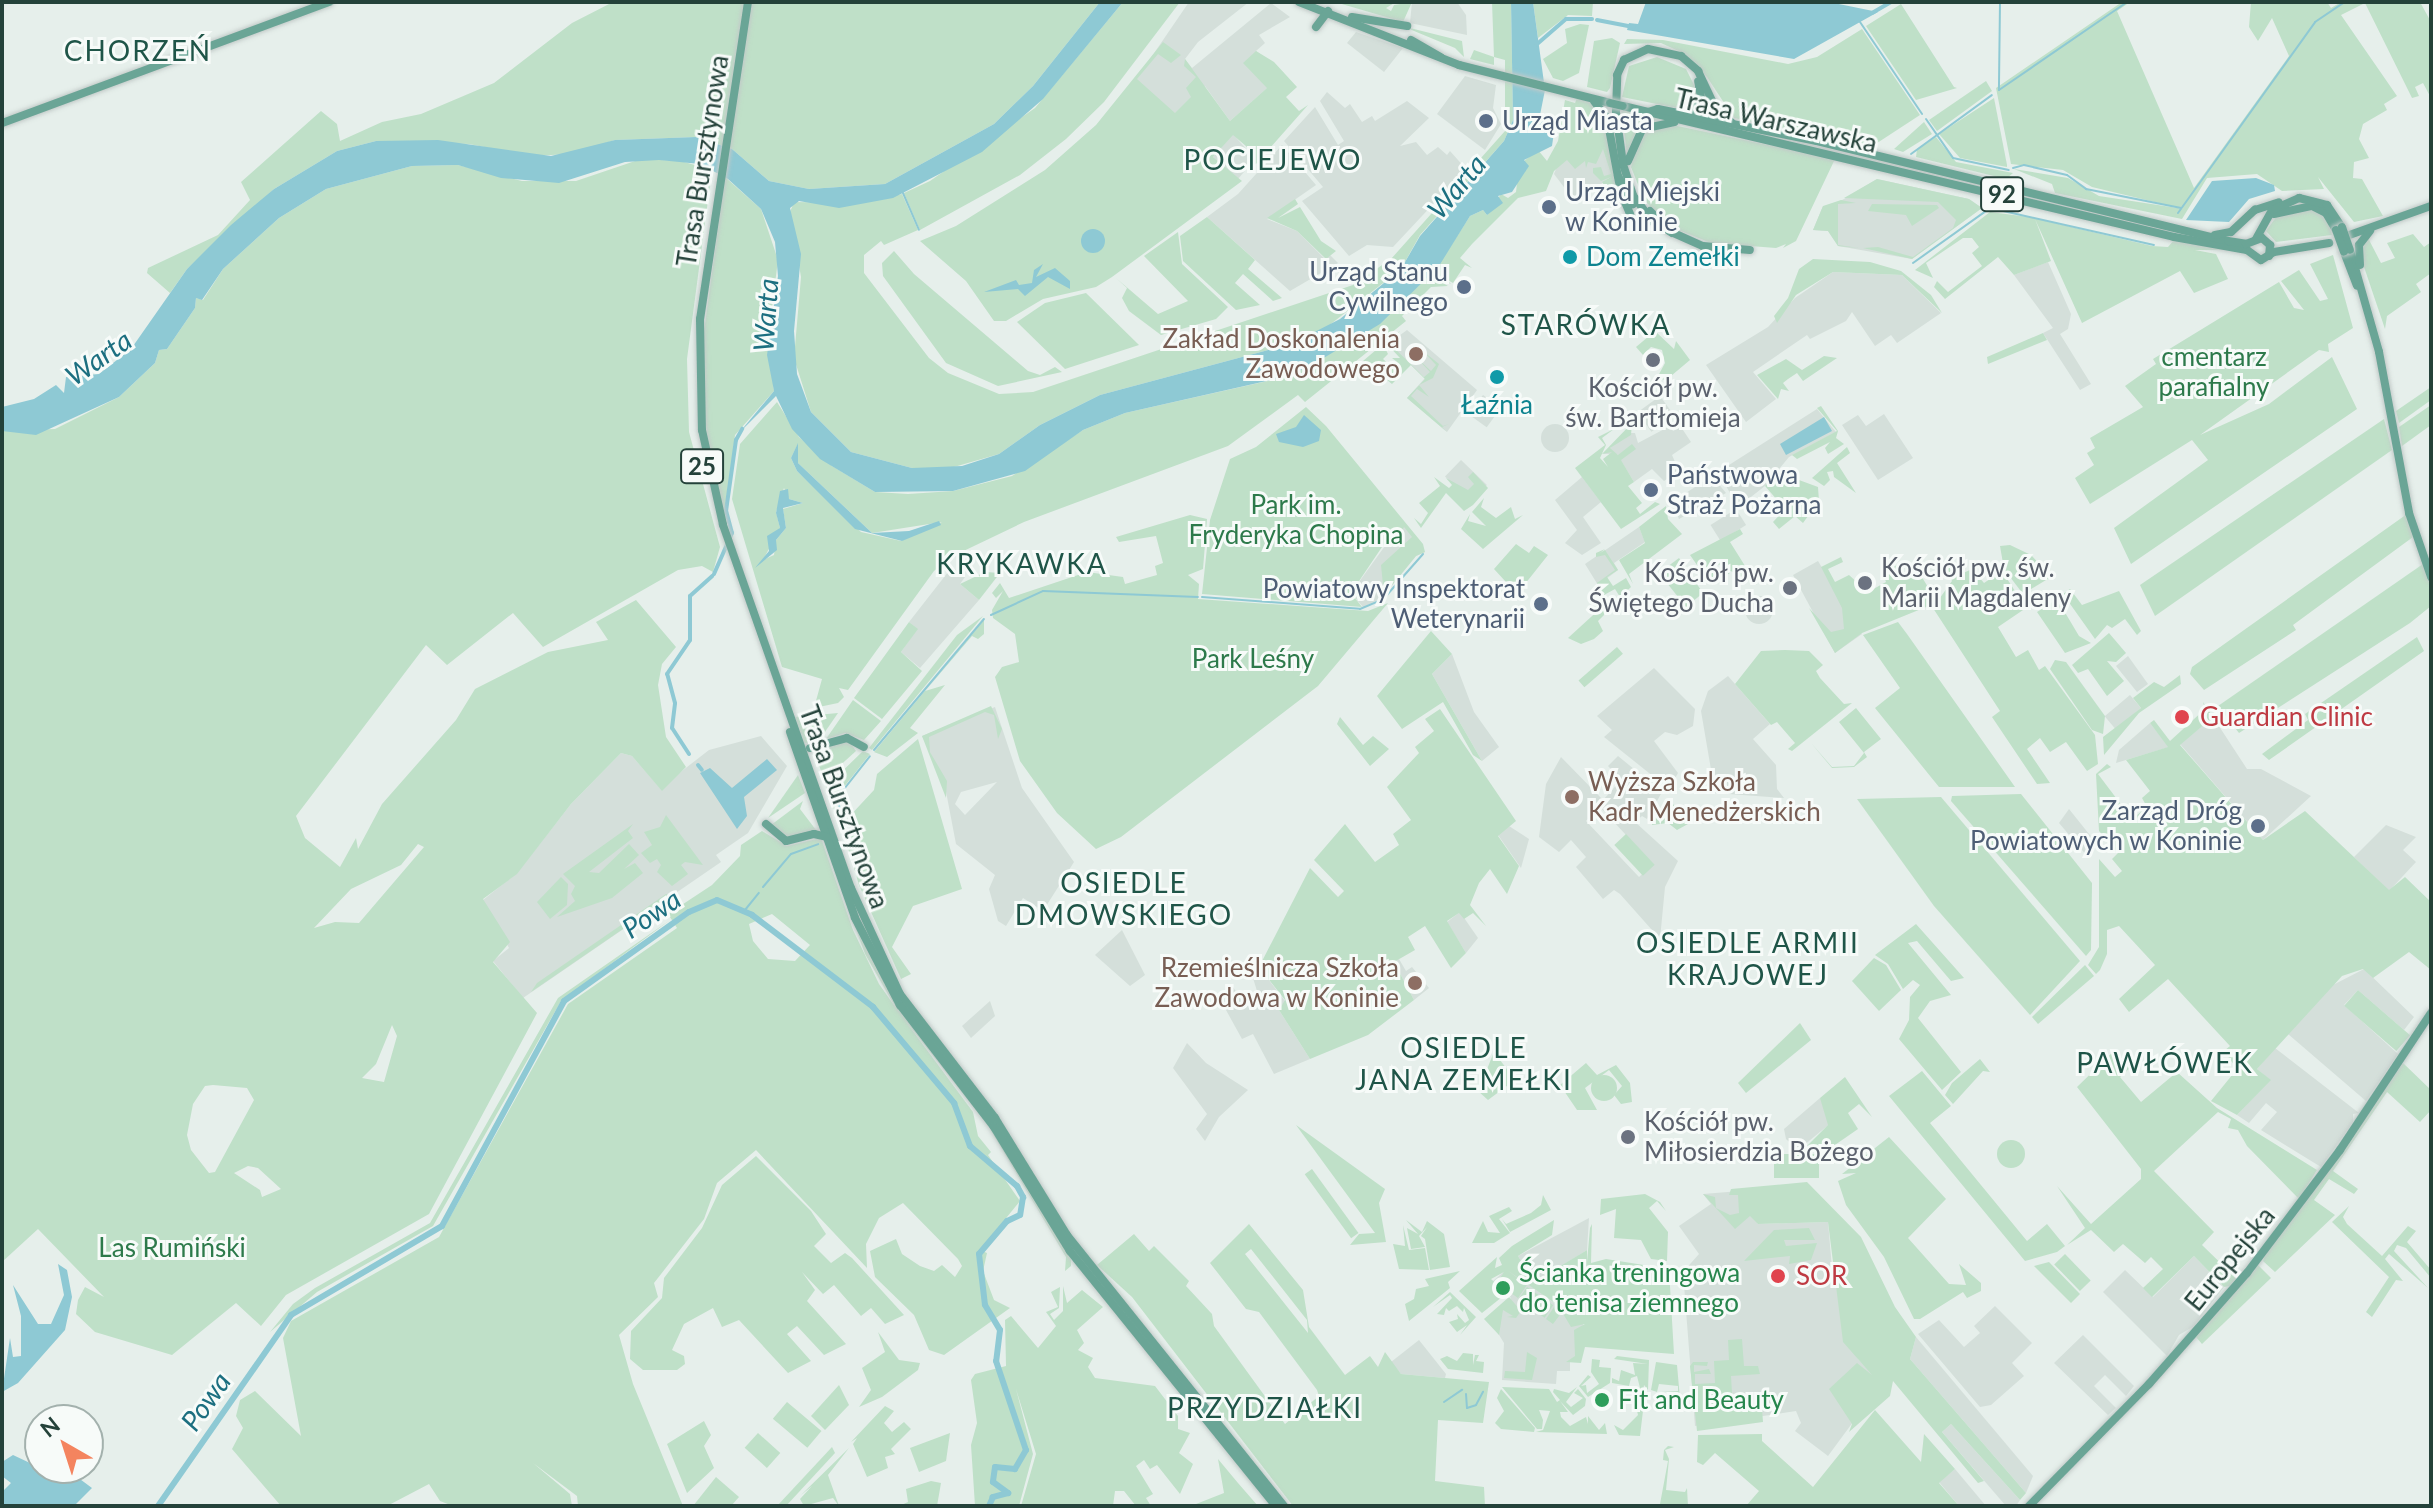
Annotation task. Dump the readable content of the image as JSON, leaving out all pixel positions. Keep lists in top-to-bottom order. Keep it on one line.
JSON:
{"streets":{"main road":["Trasa Warszawska","Trasa Bursztynowa","92","25","Europejska"]},"crossings":[["Trasa Warszawska","92"]],"districts":["CHORZEŃ","POCIEJEWO","STARÓWKA","KRYKAWKA","OSIEDLE DMOWSKIEGO","OSIEDLE ARMII KRAJOWEJ","OSIEDLE JANA ZEMEŁKI","PAWŁÓWEK","PRZYDZIAŁKI"],"water":["Warta","Powa"],"parks":["cmentarz parafialny","Park im. Fryderyka Chopina","Park Leśny","Las Rumiński"],"places":["Urząd Miasta","Urząd Miejski w Koninie","Dom Zemełki","Urząd Stanu Cywilnego","Zakład Doskonalenia Zawodowego","Kościół pw. św. Bartłomieja","Łaźnia","Państwowa Straż Pożarna","Kościół pw. św. Marii Magdaleny","Kościół pw. Świętego Ducha","Powiatowy Inspektorat Weterynarii","Guardian Clinic","Wyższa Szkoła Kadr Menedżerskich","Zarząd Dróg Powiatowych w Koninie","Rzemieślnicza Szkoła Zawodowa w Koninie","Kościół pw. Miłosierdzia Bożego","SOR","Ścianka treningowa do tenisa ziemnego","Fit and Beauty"],"north":"top left"}
